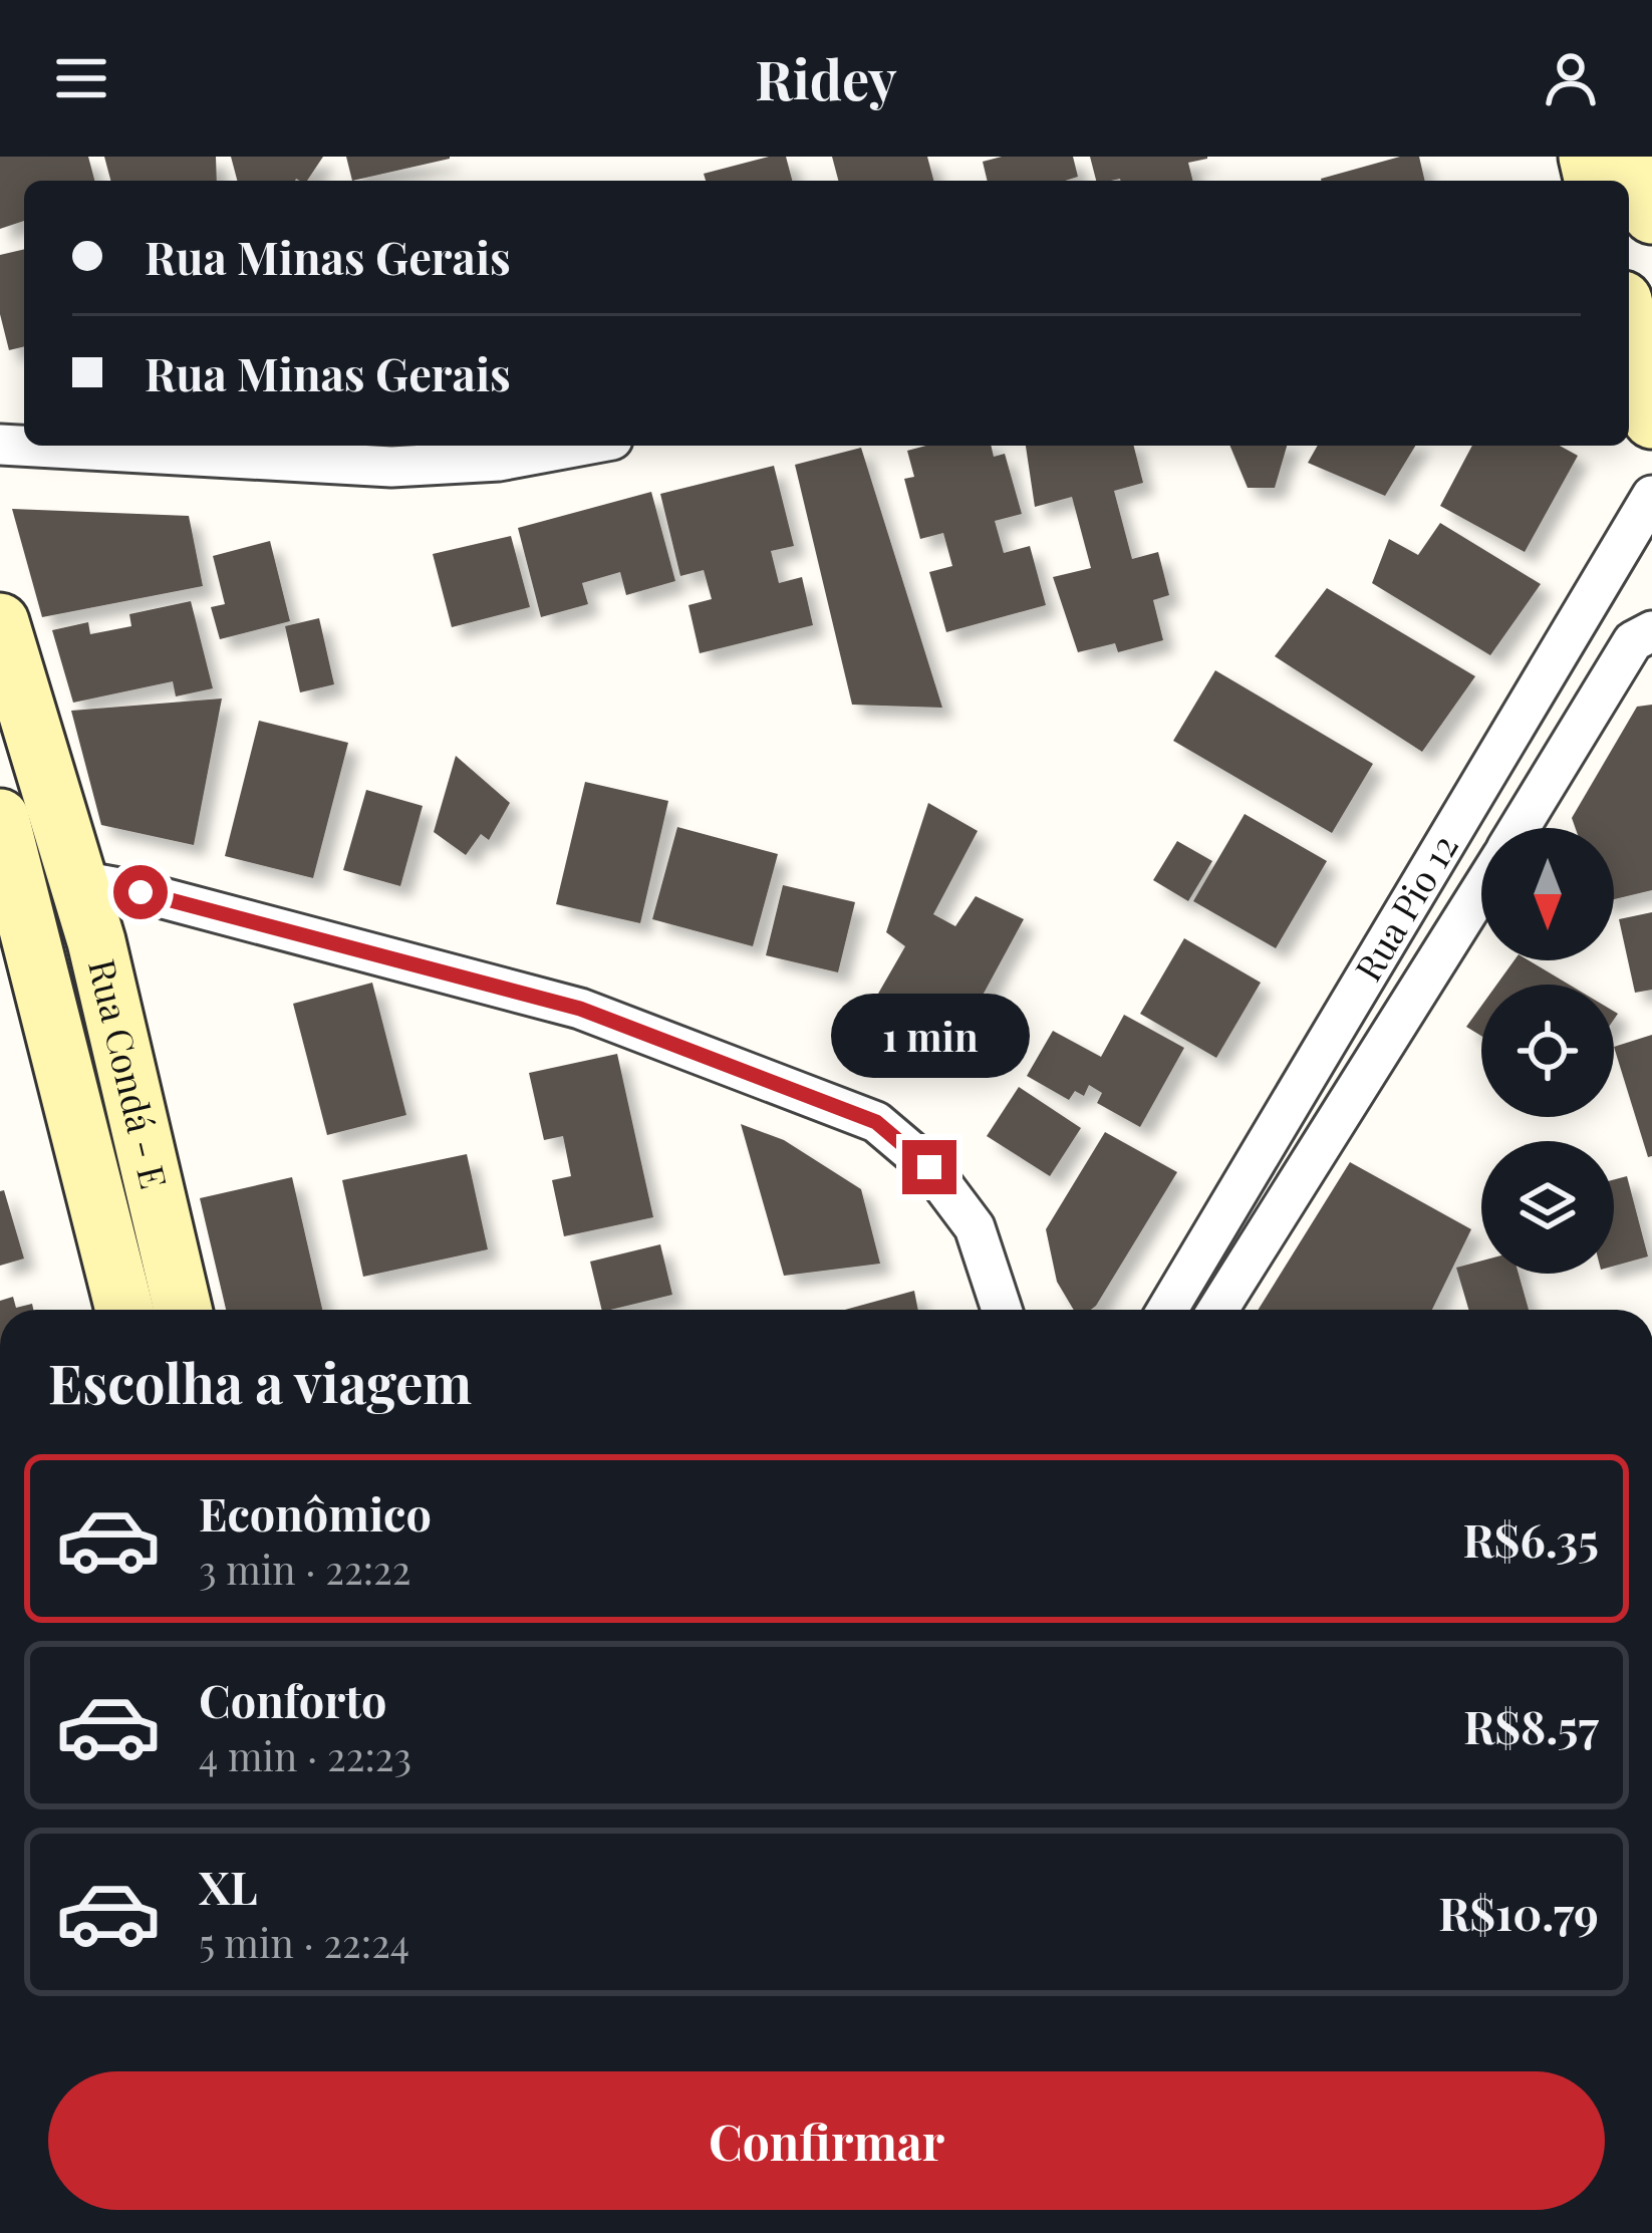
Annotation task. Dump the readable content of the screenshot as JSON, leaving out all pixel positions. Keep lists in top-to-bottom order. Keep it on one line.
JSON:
{"streets":{"street":["Rua Pio 12","Rua Condá - E"]},"north":"bottom","page":{"header":"Ridey","banner":["Rua Minas Gerais","Rua Minas Gerais"],"bubble":"1 min","heading":"Escolha a viagem","list":[{"name":"Econômico","note":"3 min · 22:22","value":"R$6.35"},{"name":"Conforto","note":"4 min · 22:23","value":"R$8.57"},{"name":"XL","note":"5 min · 22:24","value":"R$10.79"}],"buttons":"Confirmar"}}
